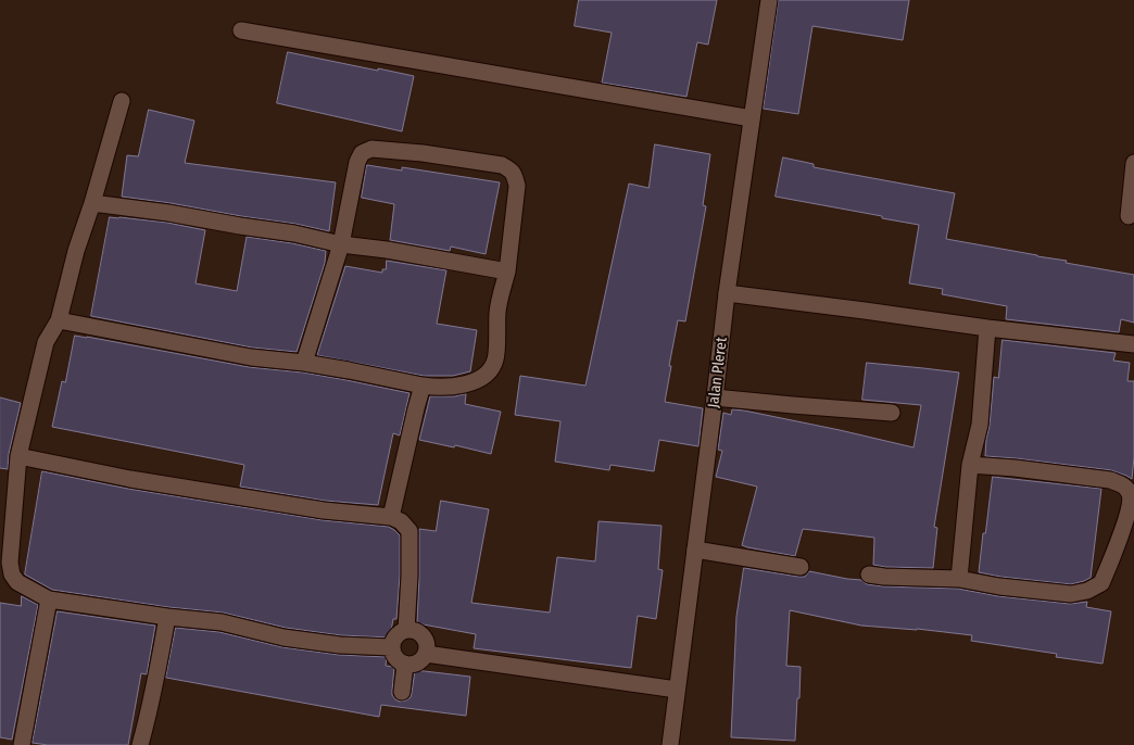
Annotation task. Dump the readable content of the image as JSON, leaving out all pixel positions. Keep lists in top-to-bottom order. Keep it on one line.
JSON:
{"streets":{"street":["Jalan Pleret"]}}
